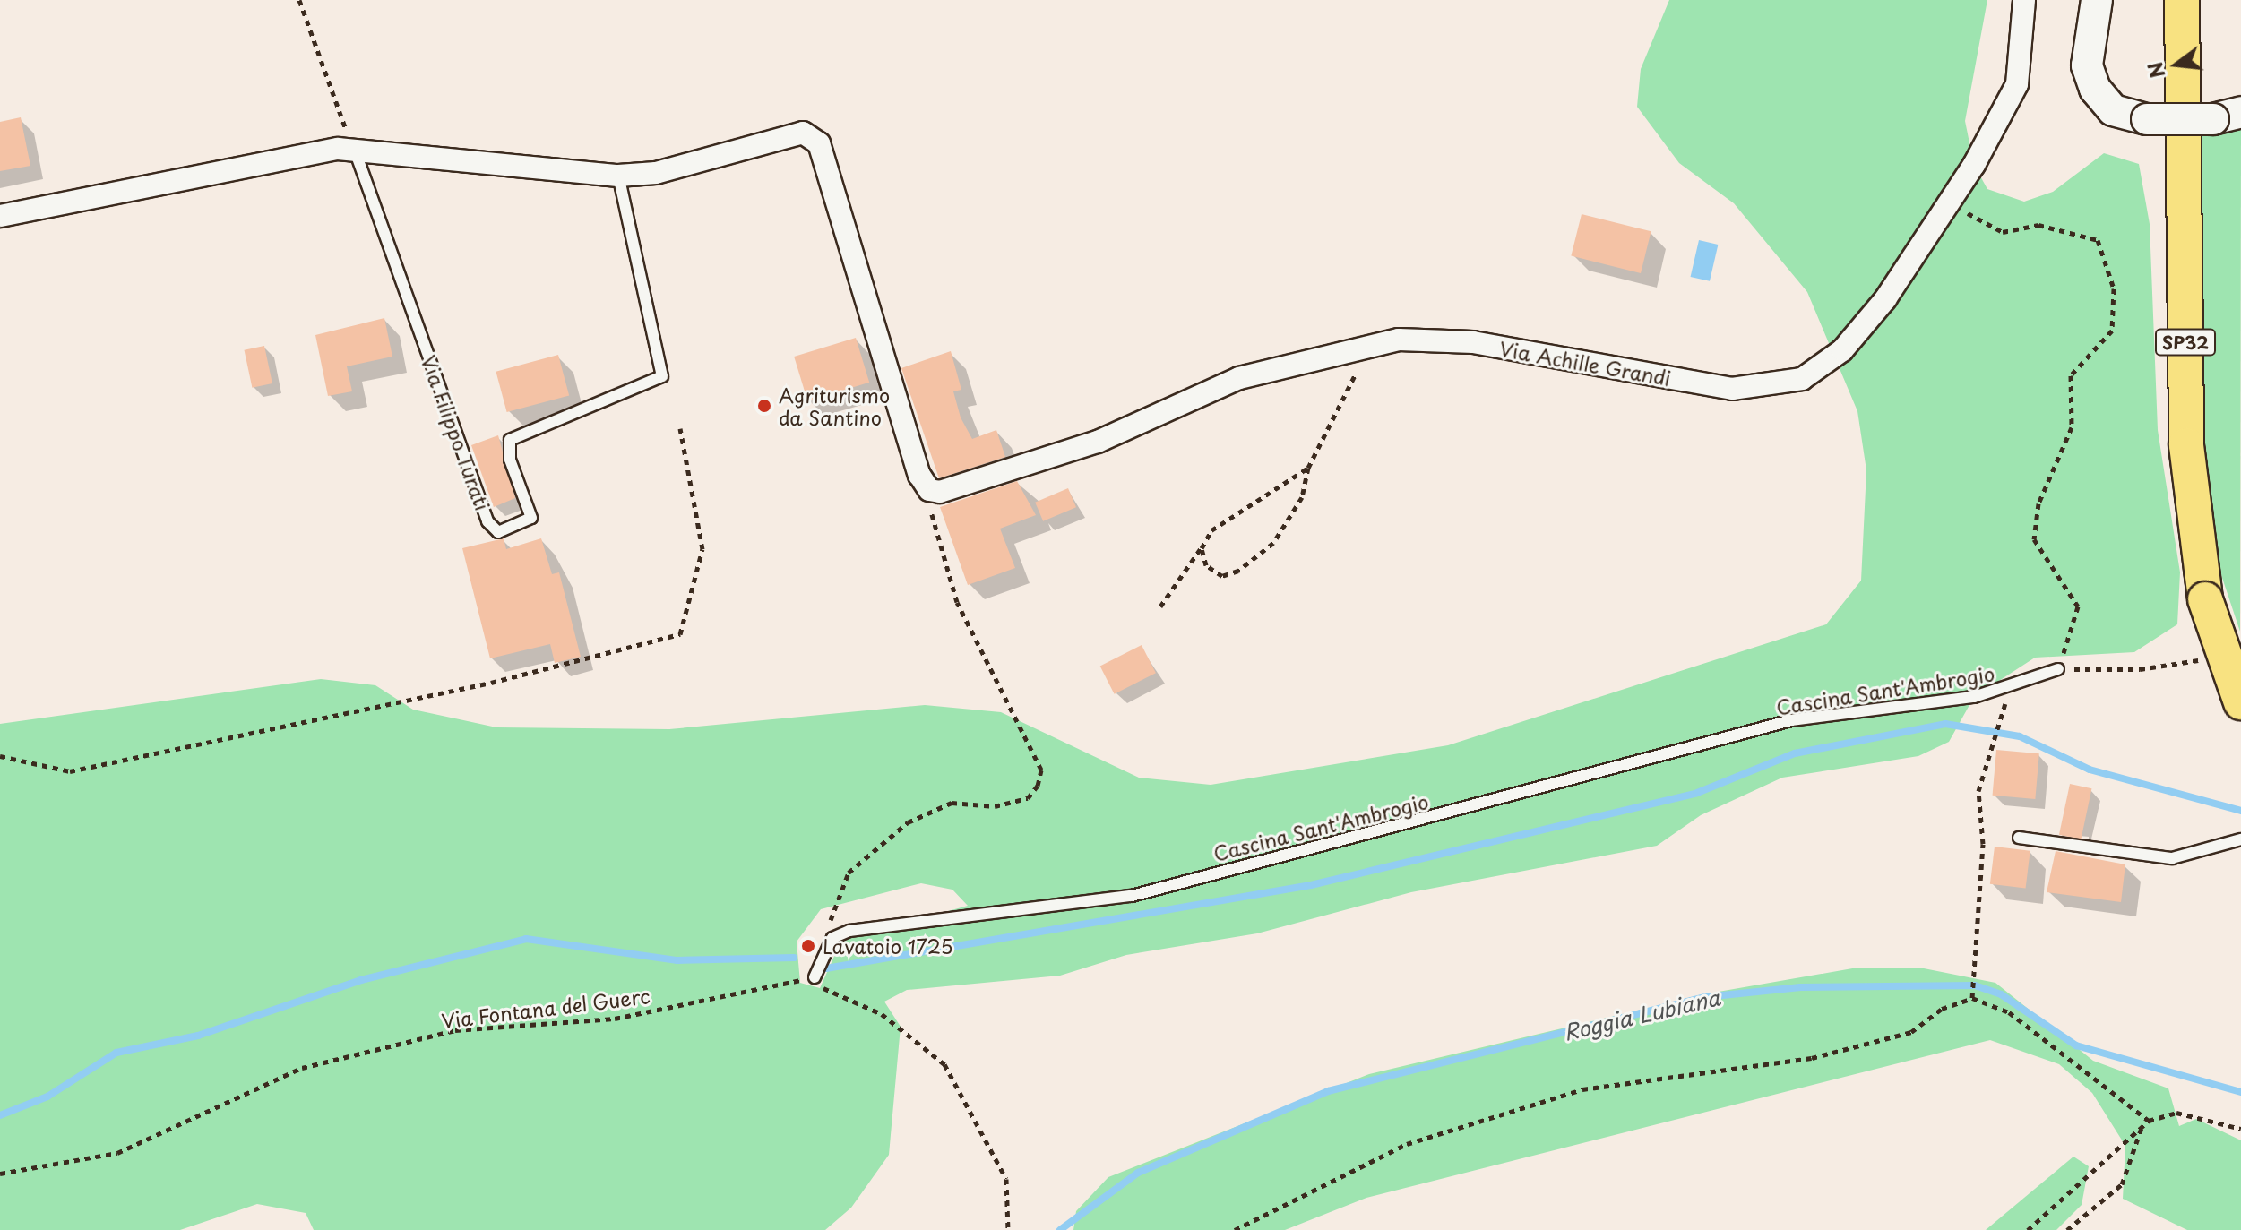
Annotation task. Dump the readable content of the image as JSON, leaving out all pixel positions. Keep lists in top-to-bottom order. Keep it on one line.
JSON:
{"streets":{"main road":["SP32"],"street":["Via Achille Grandi"],"lane":["Via Filippo Turati","Cascina Sant'Ambrogio"],"path":["Via Fontana del Guerc"]},"water":["Roggia Lubiana"],"places":["Agriturismo da Santino","Lavatoio 1725"],"north":"left"}
